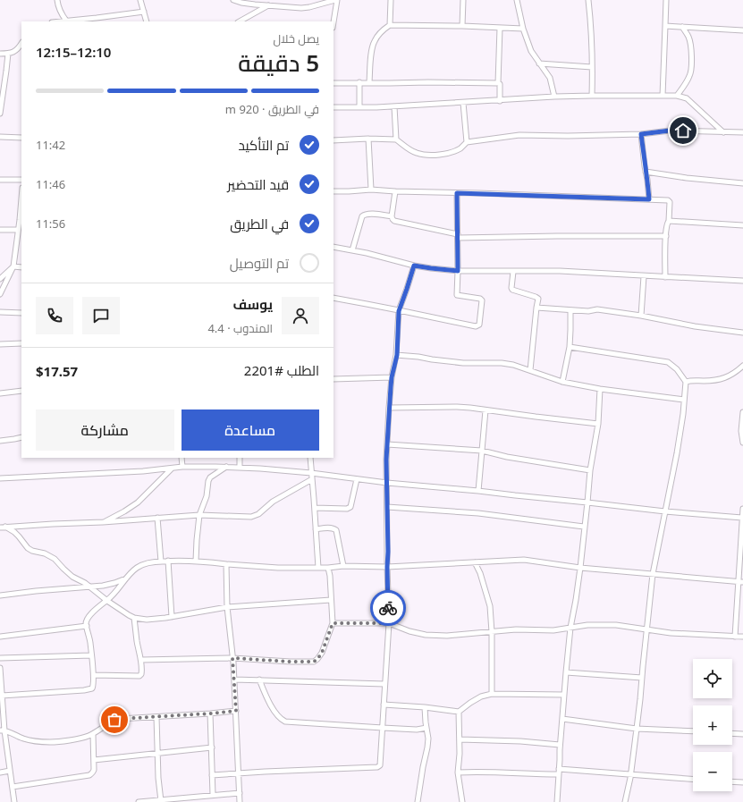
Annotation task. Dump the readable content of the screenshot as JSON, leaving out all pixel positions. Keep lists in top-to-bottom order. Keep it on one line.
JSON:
{"page":{"heading":["5 دقيقة","يصل خلال","12:10–12:15"],"panel":["يوسف","المندوب · 4.4","الطلب #2201","$17.57"],"bar":"في الطريق · 920 m","list":[["تم التأكيد","11:42"],["قيد التحضير","11:46"],["في الطريق","11:56"],"تم التوصيل"],"buttons":["مساعدة","مشاركة"],"map_buttons":["+","−"]}}
